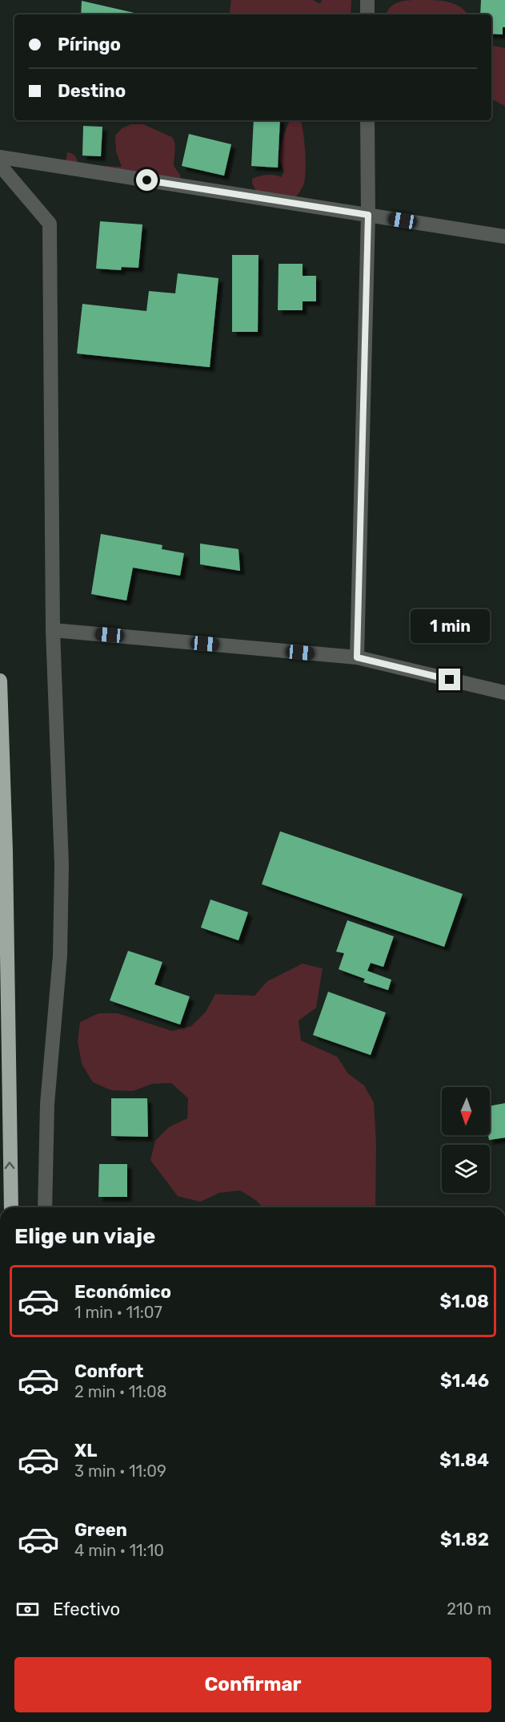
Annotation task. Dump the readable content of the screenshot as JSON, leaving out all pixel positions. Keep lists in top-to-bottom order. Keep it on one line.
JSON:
{"north":"bottom","page":{"banner":["Píringo","Destino"],"bubble":"1 min","heading":"Elige un viaje","list":[{"name":"Económico","note":"1 min · 11:07","value":"$1.08"},{"name":"Confort","note":"2 min · 11:08","value":"$1.46"},{"name":"XL","note":"3 min · 11:09","value":"$1.84"},{"name":"Green","note":"4 min · 11:10","value":"$1.82"}],"pay":["Efectivo","210 m"],"buttons":"Confirmar"}}
